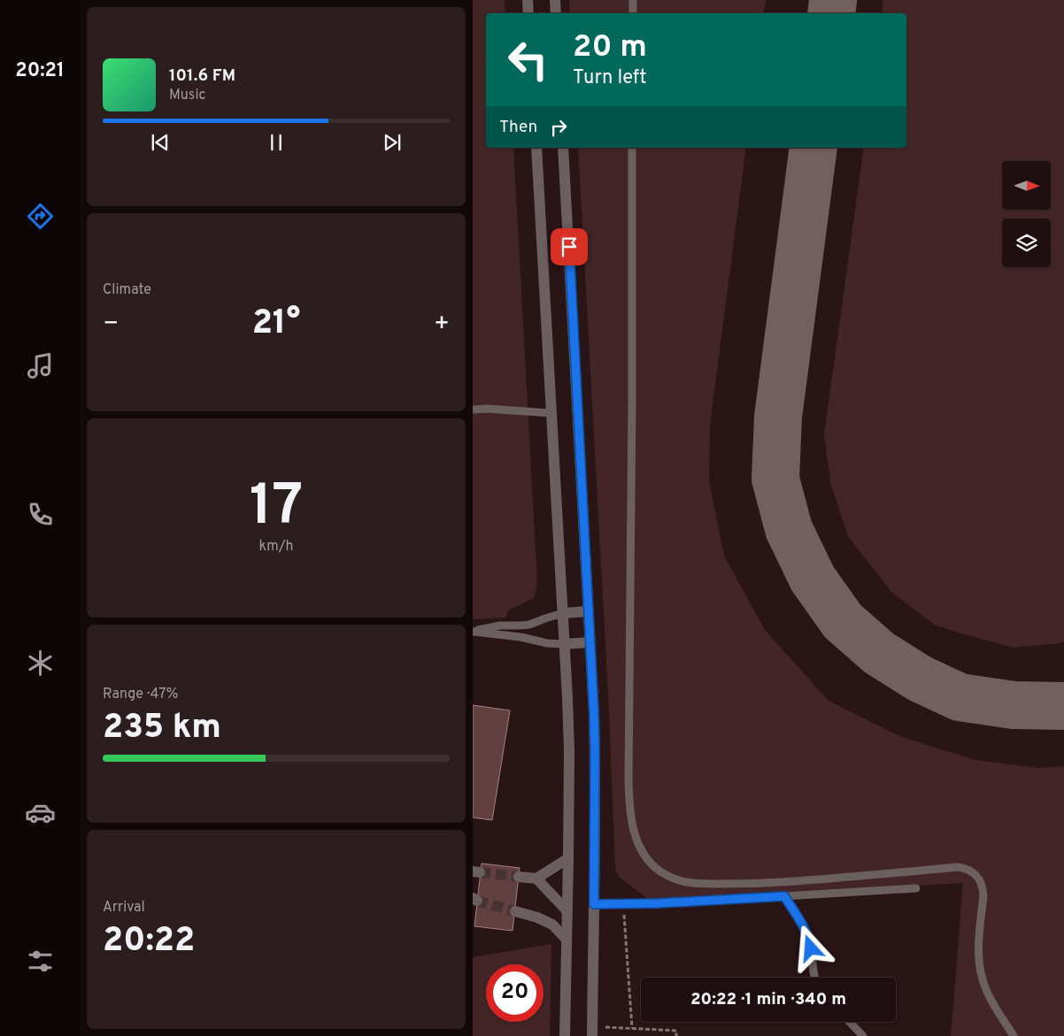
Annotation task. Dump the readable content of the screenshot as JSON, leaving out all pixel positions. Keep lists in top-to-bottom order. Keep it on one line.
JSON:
{"north":"right","page":{"tabs":"20:21","turn":["20 m","Turn left"],"song":["101.6 FM","Music"],"then":"Then","tile":["Climate",["17","km/h"],["Range · 47%","235 km"],["Arrival","20:22"]],"heat":["−","21°","+"],"limit":"20","trip":"20:22 · 1 min · 340 m"}}
